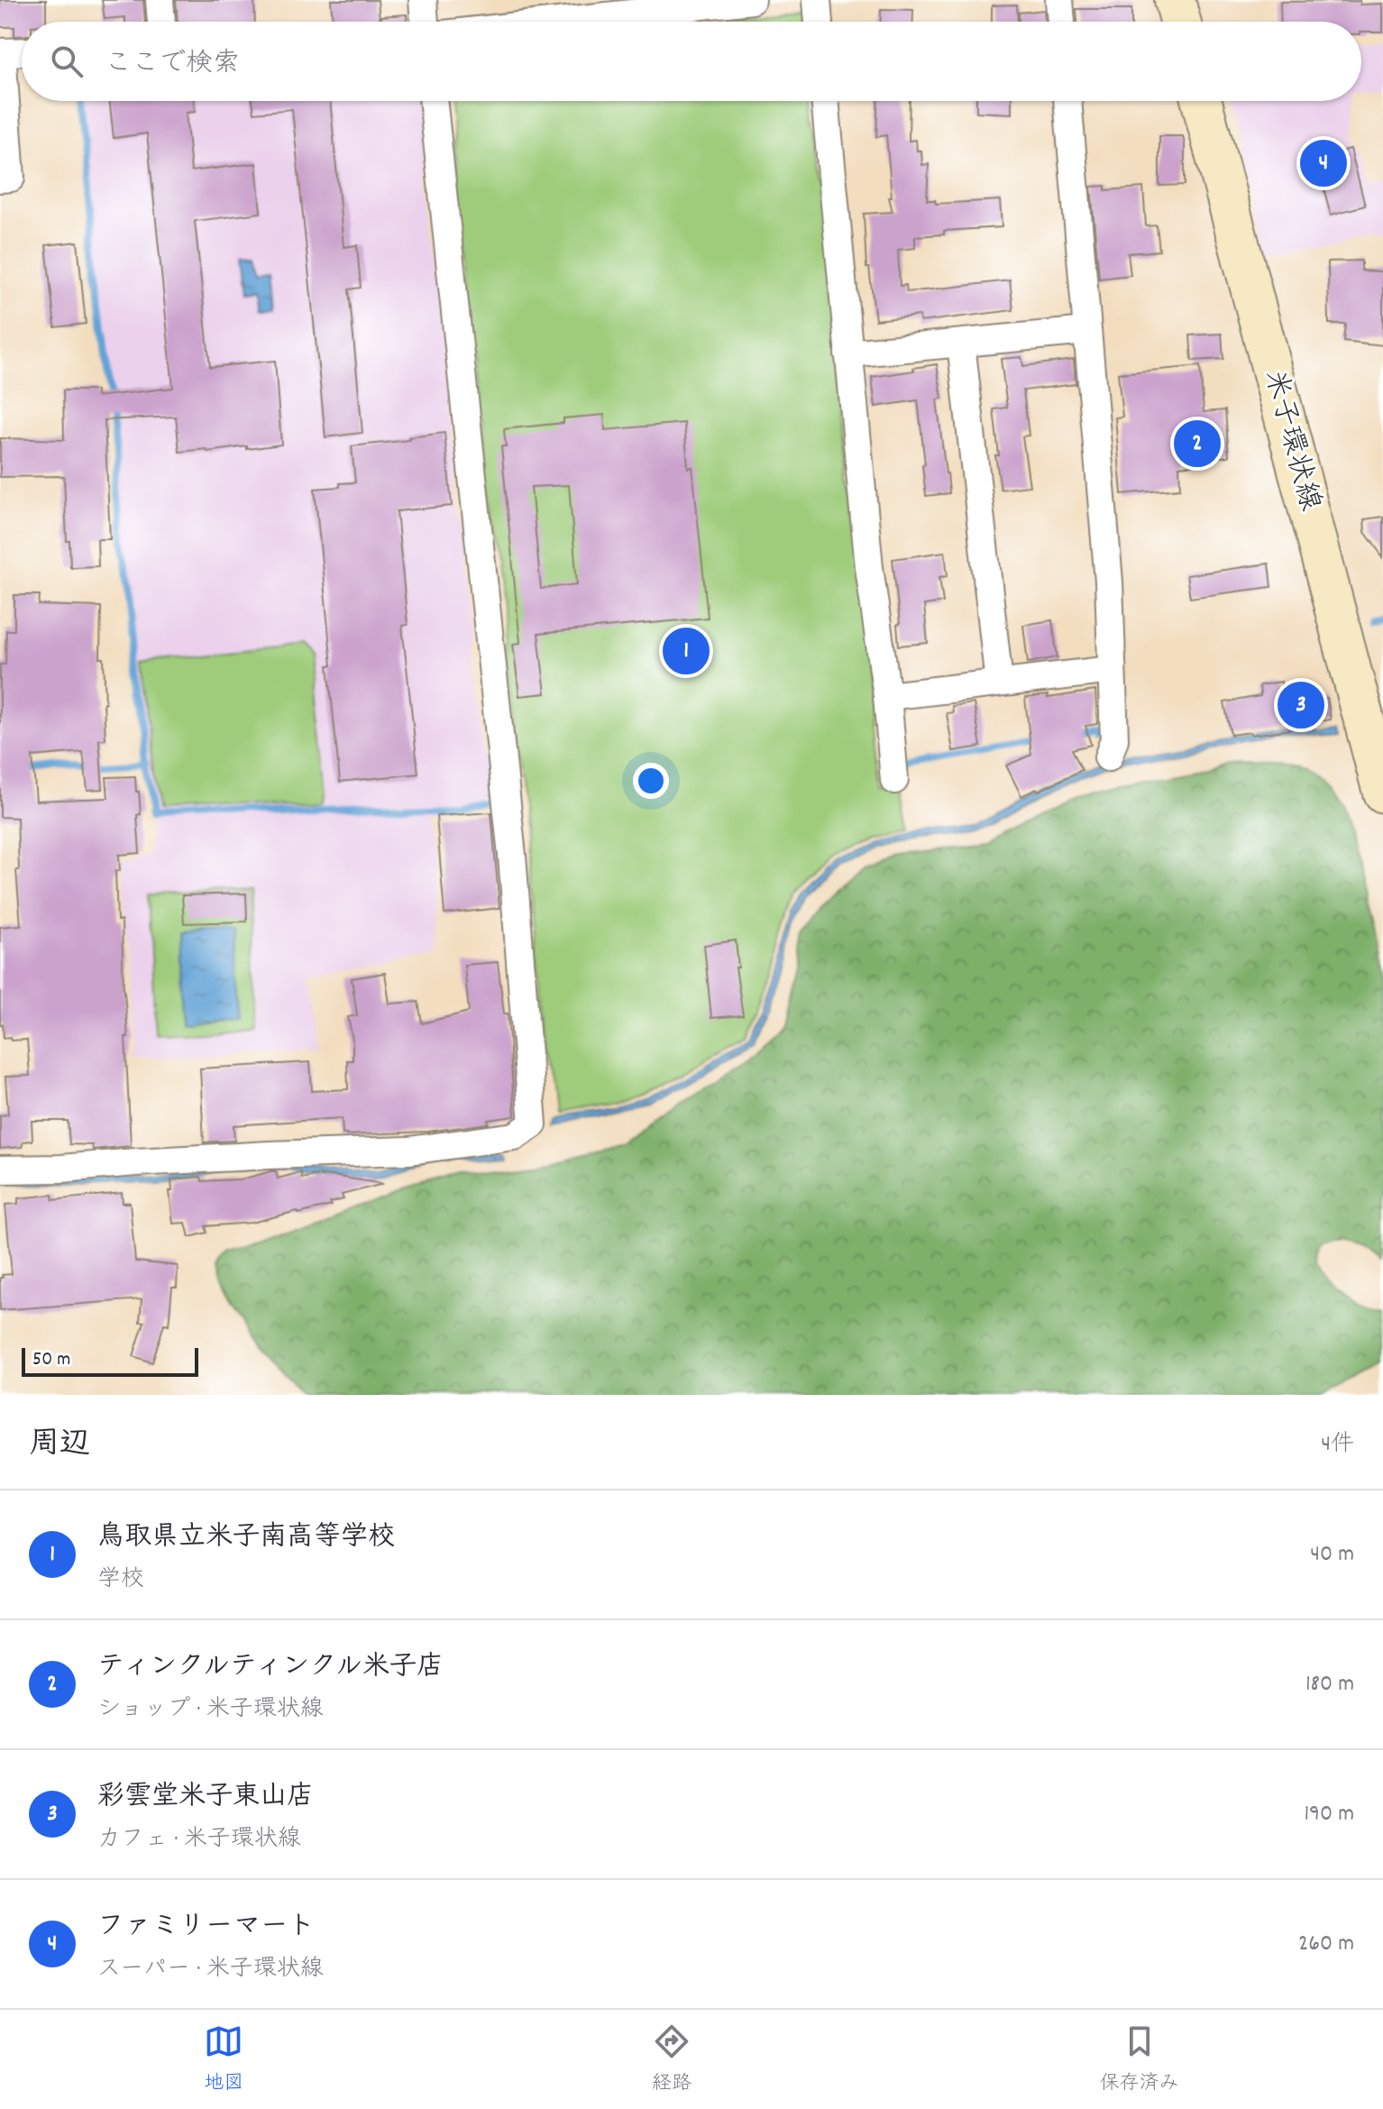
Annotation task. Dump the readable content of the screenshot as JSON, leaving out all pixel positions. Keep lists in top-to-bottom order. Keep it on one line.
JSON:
{"streets":{"main road":["米子環状線"]},"scale_bar":"50 m","page":{"search":"ここで検索","pins":["4","2","1","3"],"scale":"50 m","heading":["周辺","4件"],"list":[{"mark":"1","name":"鳥取県立米子南高等学校","note":"学校","value":"40 m"},{"mark":"2","name":"ティンクルティンクル米子店","note":"ショップ · 米子環状線","value":"180 m"},{"mark":"3","name":"彩雲堂米子東山店","note":"カフェ · 米子環状線","value":"190 m"},{"mark":"4","name":"ファミリーマート","note":"スーパー · 米子環状線","value":"260 m"}],"nav":["地図","経路","保存済み"]}}
